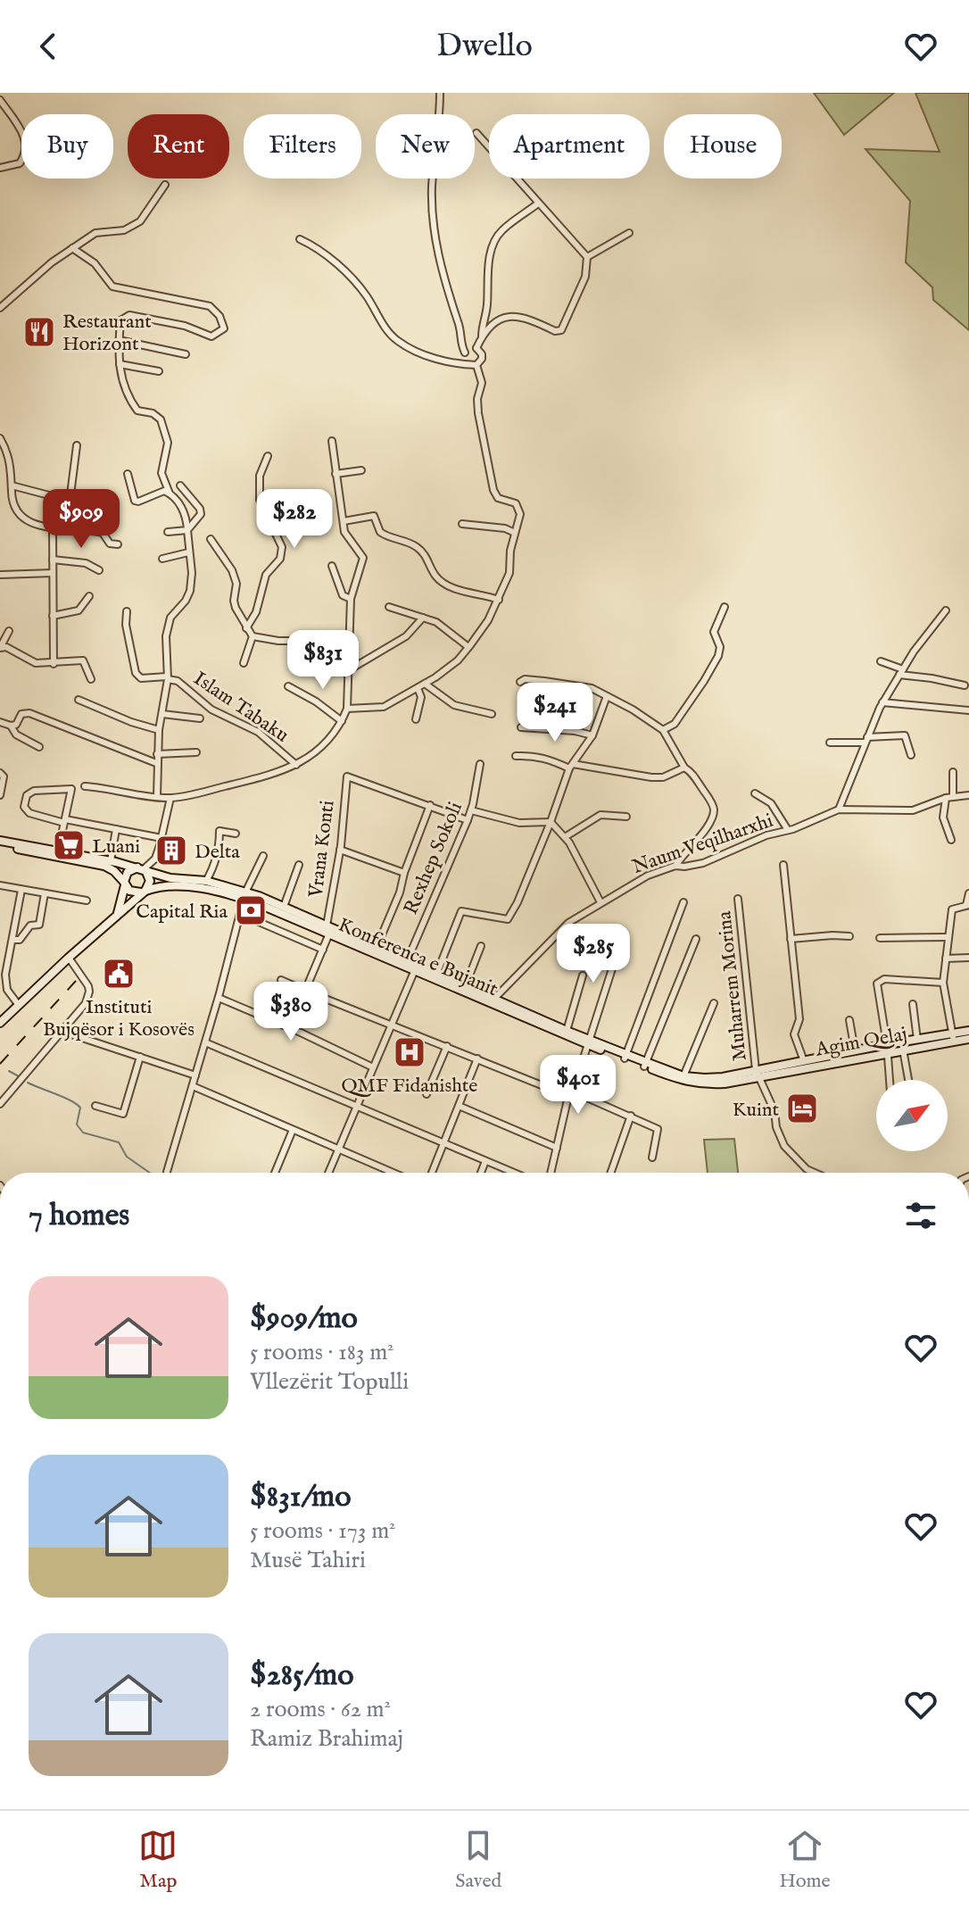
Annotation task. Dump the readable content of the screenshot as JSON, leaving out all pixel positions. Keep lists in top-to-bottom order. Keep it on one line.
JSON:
{"streets":{"main road":["Konferenca e Bujanit","Agim Qelaj"],"street":["Islam Tabaku","Naum Veqilharxhi","Vrana Konti","Rexhep Sokoli","Muharrem Morina"]},"crossings":[["Naum Veqilharxhi","Konferenca e Bujanit"],["Vrana Konti","Konferenca e Bujanit"],["Rexhep Sokoli","Konferenca e Bujanit"],["Konferenca e Bujanit","Muharrem Morina"],["Konferenca e Bujanit","Agim Qelaj"],["Muharrem Morina","Agim Qelaj"]],"places":{"restaurant":["Restaurant Horizont"],"supermarket":["Luani"],"building":["Delta"],"bank":["Capital Ria"],"public building":["Instituti Bujqësor i Kosovës"],"hospital":["QMF Fidanishte"],"hotel":["Kuint"]},"north":"top right","page":{"header":"Dwello","chip":["Buy","Rent","Filters","New","Apartment","House"],"price":["$909","$282","$831","$241","$285","$380","$401"],"heading":"7 homes","list":[{"name":"$909/mo","note":"5 rooms · 183 m² · Vllezërit Topulli"},{"name":"$831/mo","note":"5 rooms · 173 m² · Musë Tahiri"},{"name":"$285/mo","note":"2 rooms · 62 m² · Ramiz Brahimaj"}],"tabs":["Map","Saved","Home"]}}
